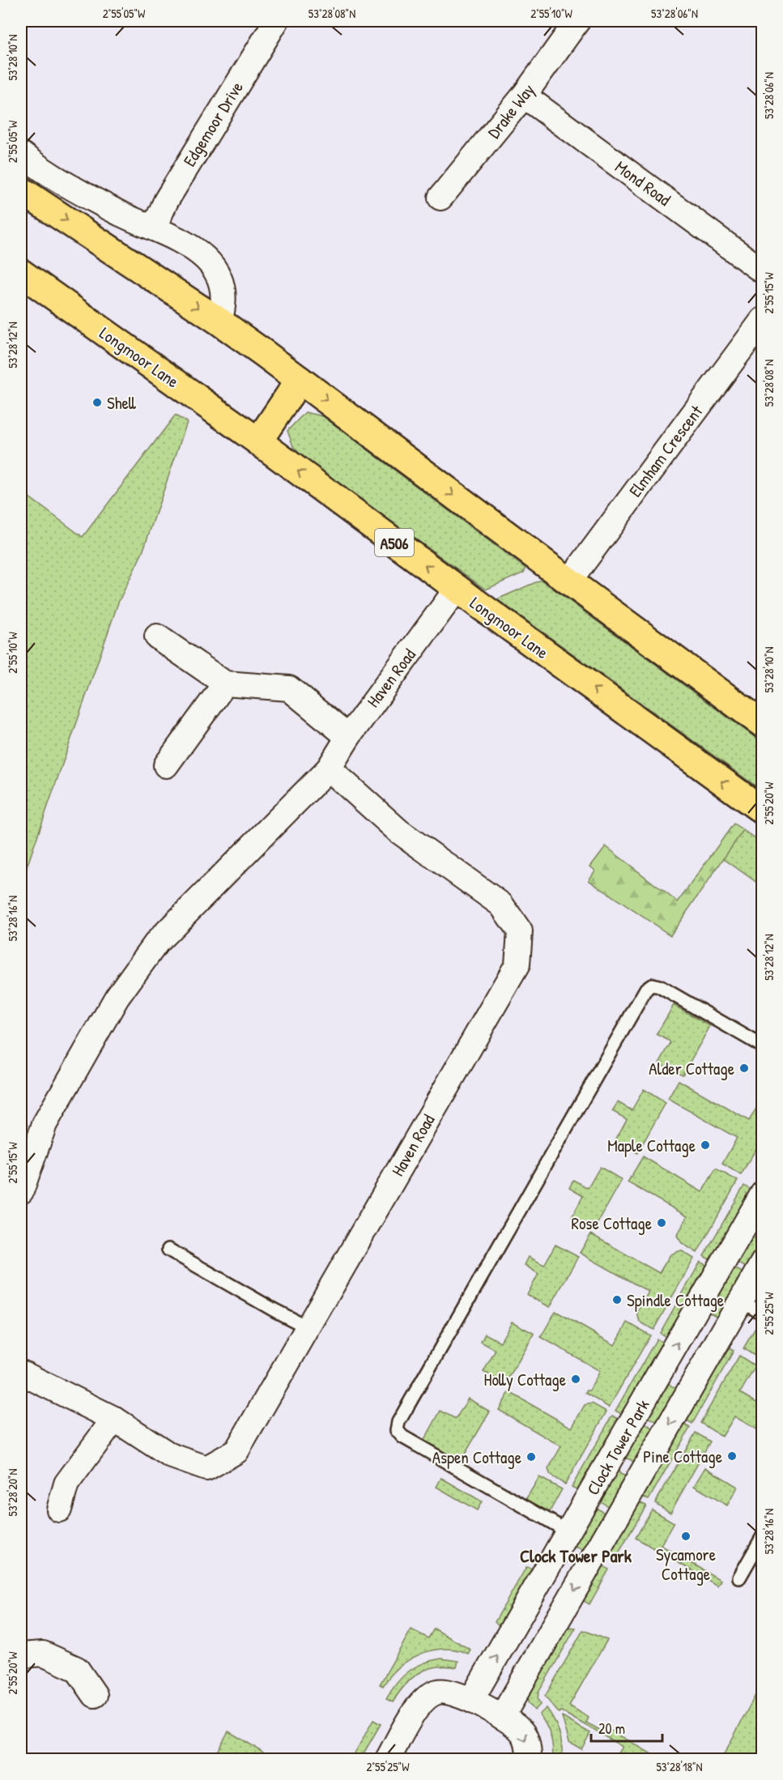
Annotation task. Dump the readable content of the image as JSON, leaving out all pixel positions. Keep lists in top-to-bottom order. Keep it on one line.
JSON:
{"streets":{"main road":["Longmoor Lane","A506"],"street":["Drake Way","Edgemoor Drive","Mond Road","Elmham Crescent","Haven Road","Clock Tower Park"]},"crossings":[["Drake Way","Mond Road"],["Longmoor Lane","Haven Road"]],"districts":["Clock Tower Park"],"places":["Shell","Alder Cottage","Maple Cottage","Rose Cottage","Spindle Cottage","Holly Cottage","Pine Cottage","Aspen Cottage","Sycamore Cottage"],"scale_bar":"20 m","coordinates":["2°55'05\"W","53°28'08\"N","2°55'10\"W","53°28'06\"N","53°28'10\"N","2°55'15\"W","53°28'12\"N","2°55'20\"W","53°28'16\"N","2°55'25\"W","53°28'20\"N","53°28'18\"N"]}
